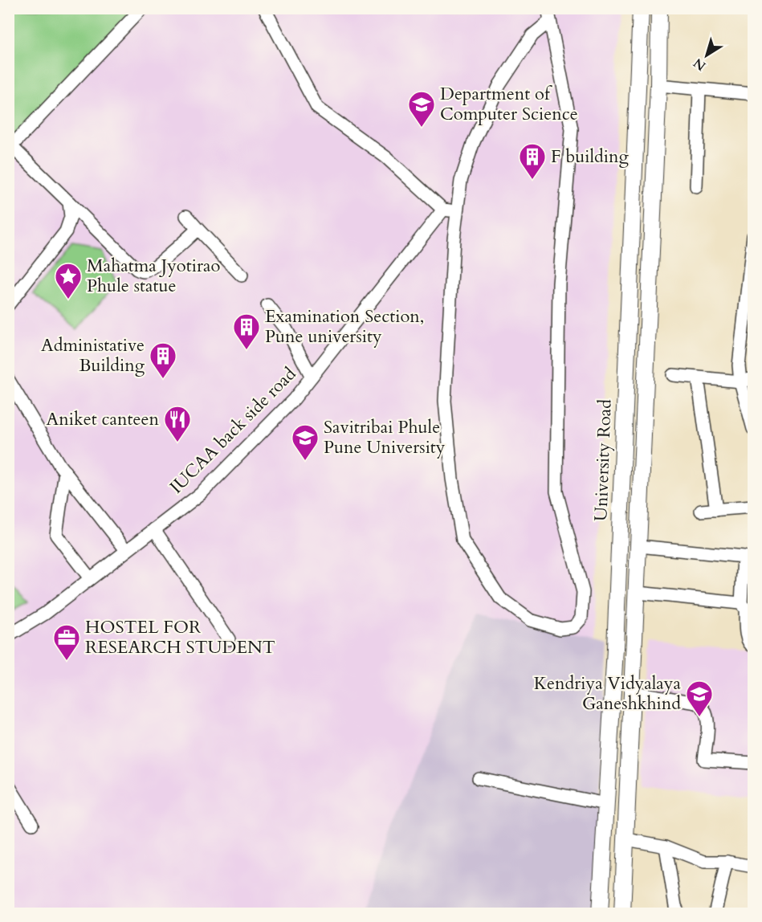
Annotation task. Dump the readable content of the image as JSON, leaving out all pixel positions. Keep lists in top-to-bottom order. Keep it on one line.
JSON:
{"streets":{"main road":["University Road"],"street":["IUCAA back side road"]},"places":{"school or university":["Department of Computer Science","Savitribai Phule Pune University","Kendriya Vidyalaya Ganeshkhind"],"building":["F building","Examination Section, Pune university","Administative Building"],"place":["Mahatma Jyotirao Phule statue"],"restaurant":["Aniket canteen"],"office":["HOSTEL FOR RESEARCH STUDENT"]},"north":"bottom left"}
